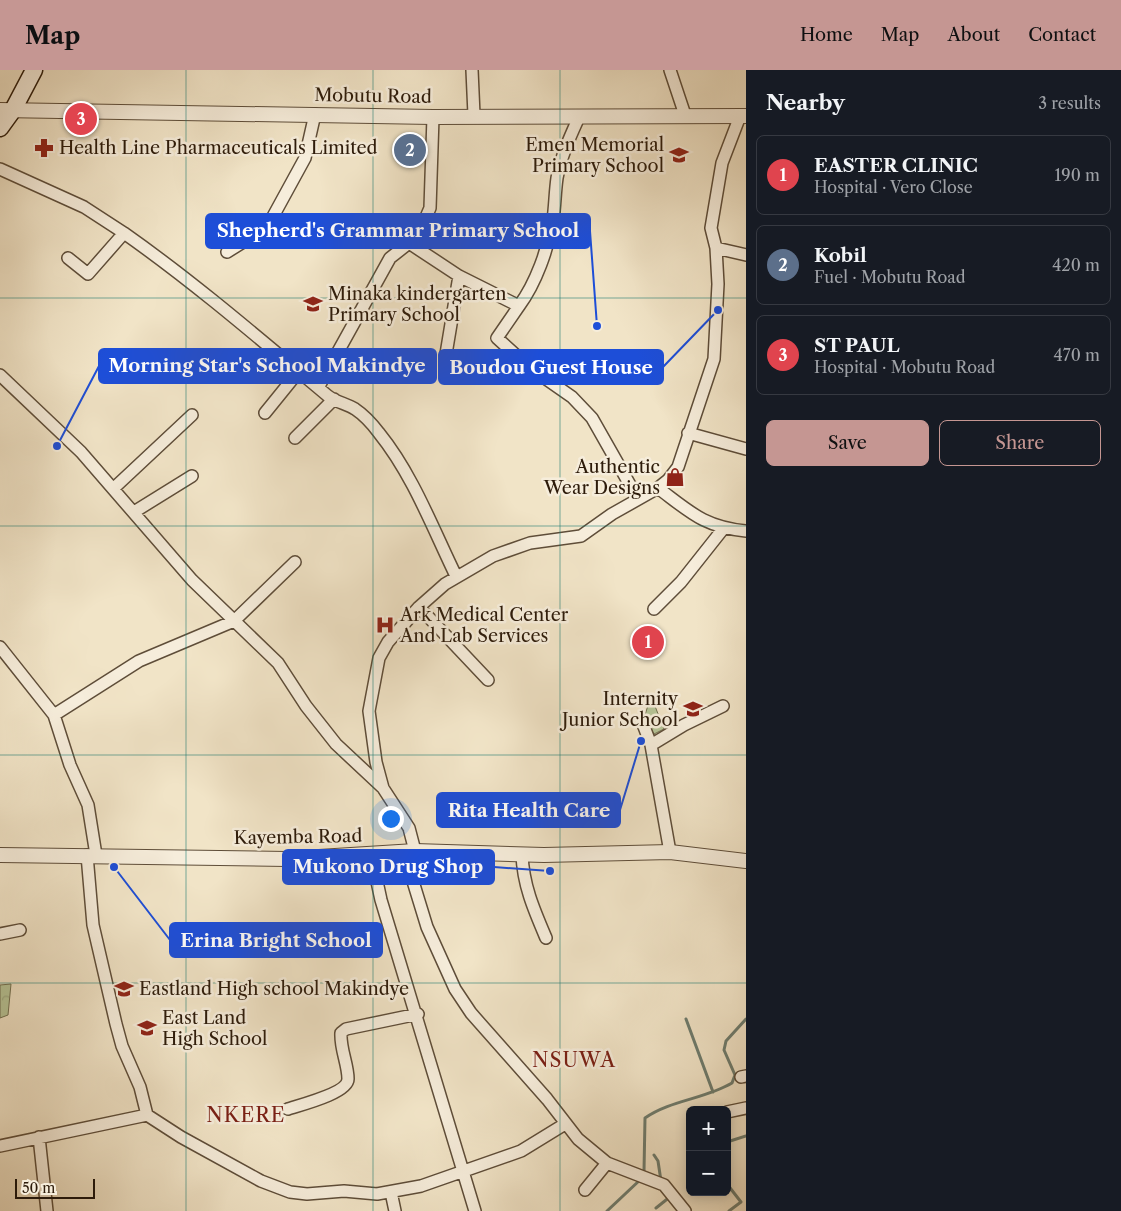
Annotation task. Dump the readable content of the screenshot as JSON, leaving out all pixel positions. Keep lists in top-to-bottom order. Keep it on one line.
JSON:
{"streets":{"street":["Mobutu Road","Kayemba Road"]},"districts":["NSUWA","NKERE"],"places":{"pharmacy":["Health Line Pharmaceuticals Limited"],"school or university":["Emen Memorial Primary School","Minaka kindergarten Primary School","Internity Junior School","Eastland High school Makindye","East Land High School"],"other":["Boudou Guest House","Shepherd's Grammar Primary School","Morning Star's School Makindye","Rita Health Care","Erina Bright School","Mukono Drug Shop"],"shop":["Authentic Wear Designs"],"hospital":["Ark Medical Center And Lab Services"]},"scale_bar":"50 m","page":{"header":"Map","nav":["Home","Map","About","Contact"],"heading":["Nearby","3 results"],"pins":["3","2","1"],"list":[{"mark":"1","name":"EASTER CLINIC","note":"Hospital · Vero Close","value":"190 m"},{"mark":"2","name":"Kobil","note":"Fuel · Mobutu Road","value":"420 m"},{"mark":"3","name":"ST PAUL","note":"Hospital · Mobutu Road","value":"470 m"}],"buttons":["Save","Share"],"map_buttons":["+","−"],"scale":"50 m"}}
